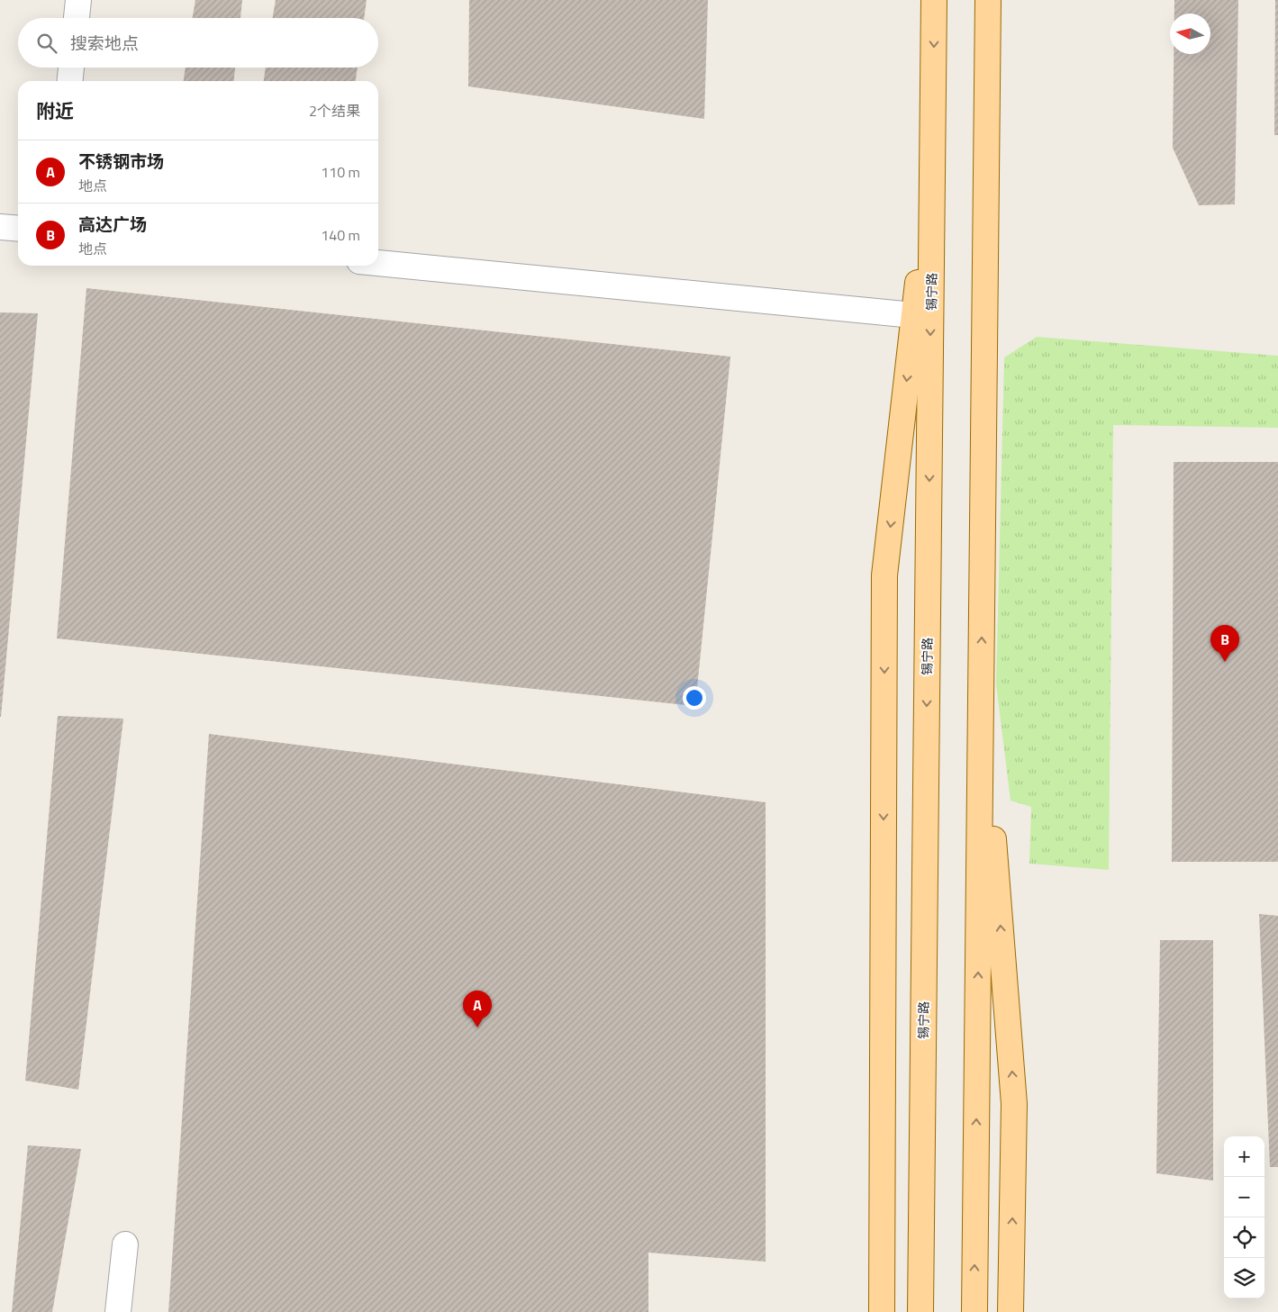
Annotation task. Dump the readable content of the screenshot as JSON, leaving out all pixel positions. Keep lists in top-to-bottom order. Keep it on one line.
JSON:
{"streets":{"main road":["锡宁路"]},"north":"left","page":{"search":"搜索地点","heading":["附近","2个结果"],"list":[{"mark":"A","name":"不锈钢市场","note":"地点","value":"110 m"},{"mark":"B","name":"高达广场","note":"地点","value":"140 m"}],"pins":["B","A"],"map_buttons":["+","−"]}}
